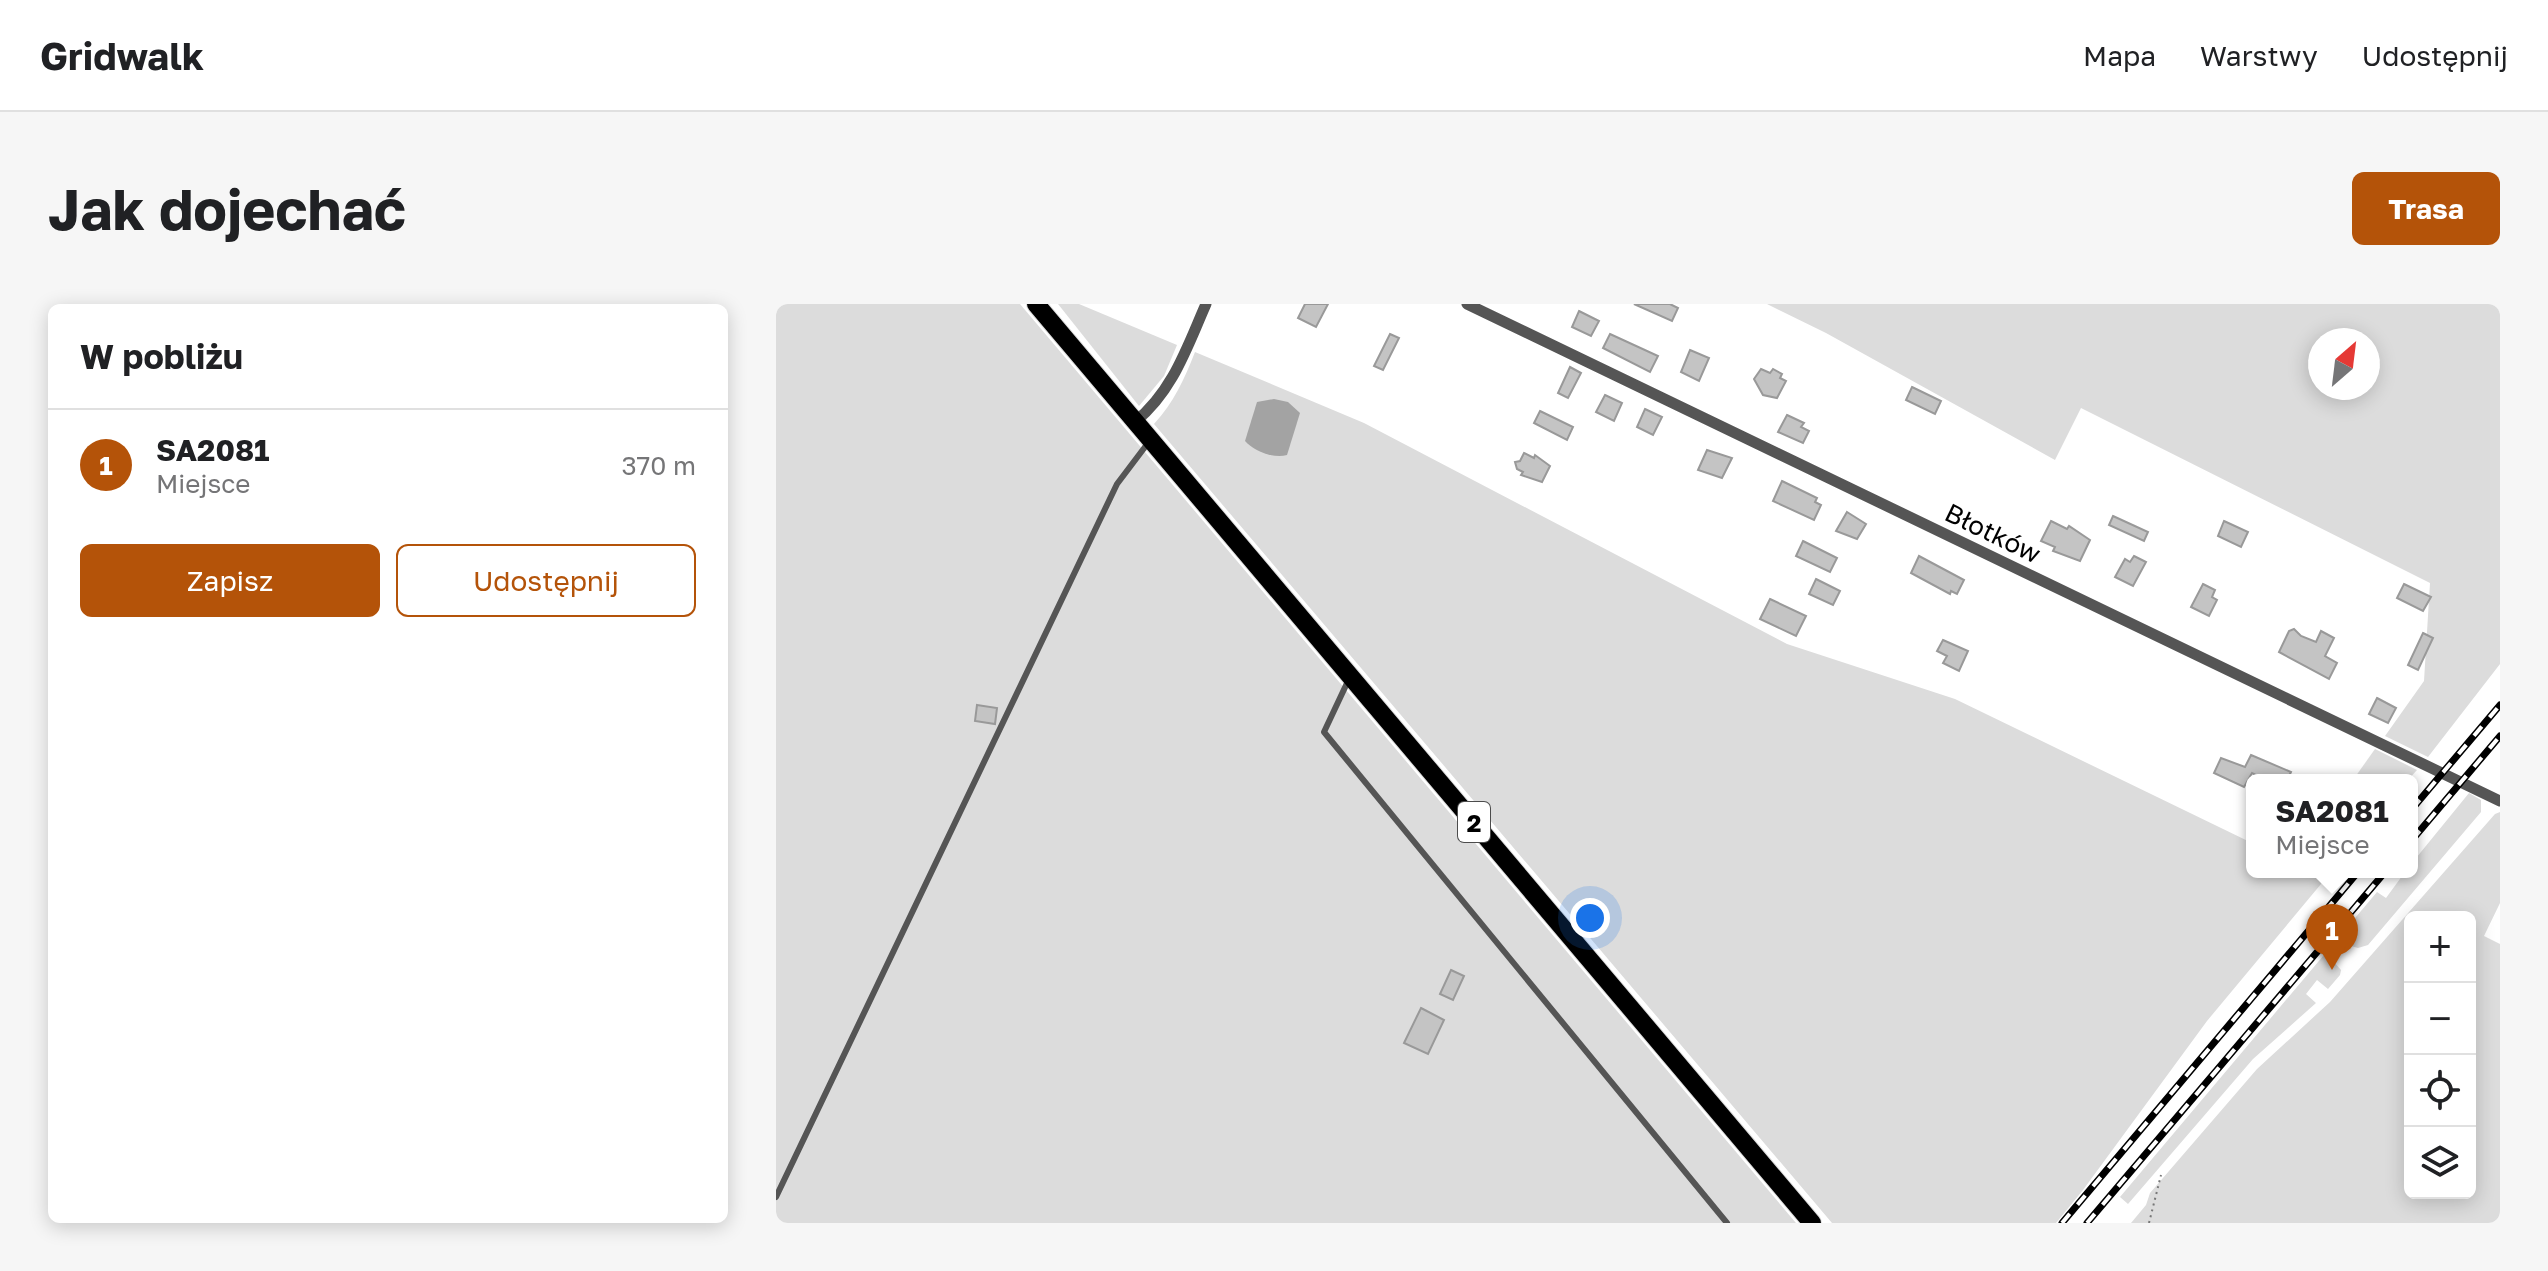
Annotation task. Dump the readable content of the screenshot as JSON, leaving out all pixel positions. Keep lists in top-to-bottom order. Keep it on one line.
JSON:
{"streets":{"highway":["2"],"street":["Błotków"]},"north":"top right","page":{"header":"Gridwalk","nav":["Mapa","Warstwy","Udostępnij"],"buttons":["Trasa",["Zapisz","Udostępnij"]],"title":"Jak dojechać","heading":"W pobliżu","list":[{"mark":"1","name":"SA2081","note":"Miejsce","value":"370 m"}],"popup":["SA2081","Miejsce"],"pins":"1","map_buttons":["+","−"]}}
